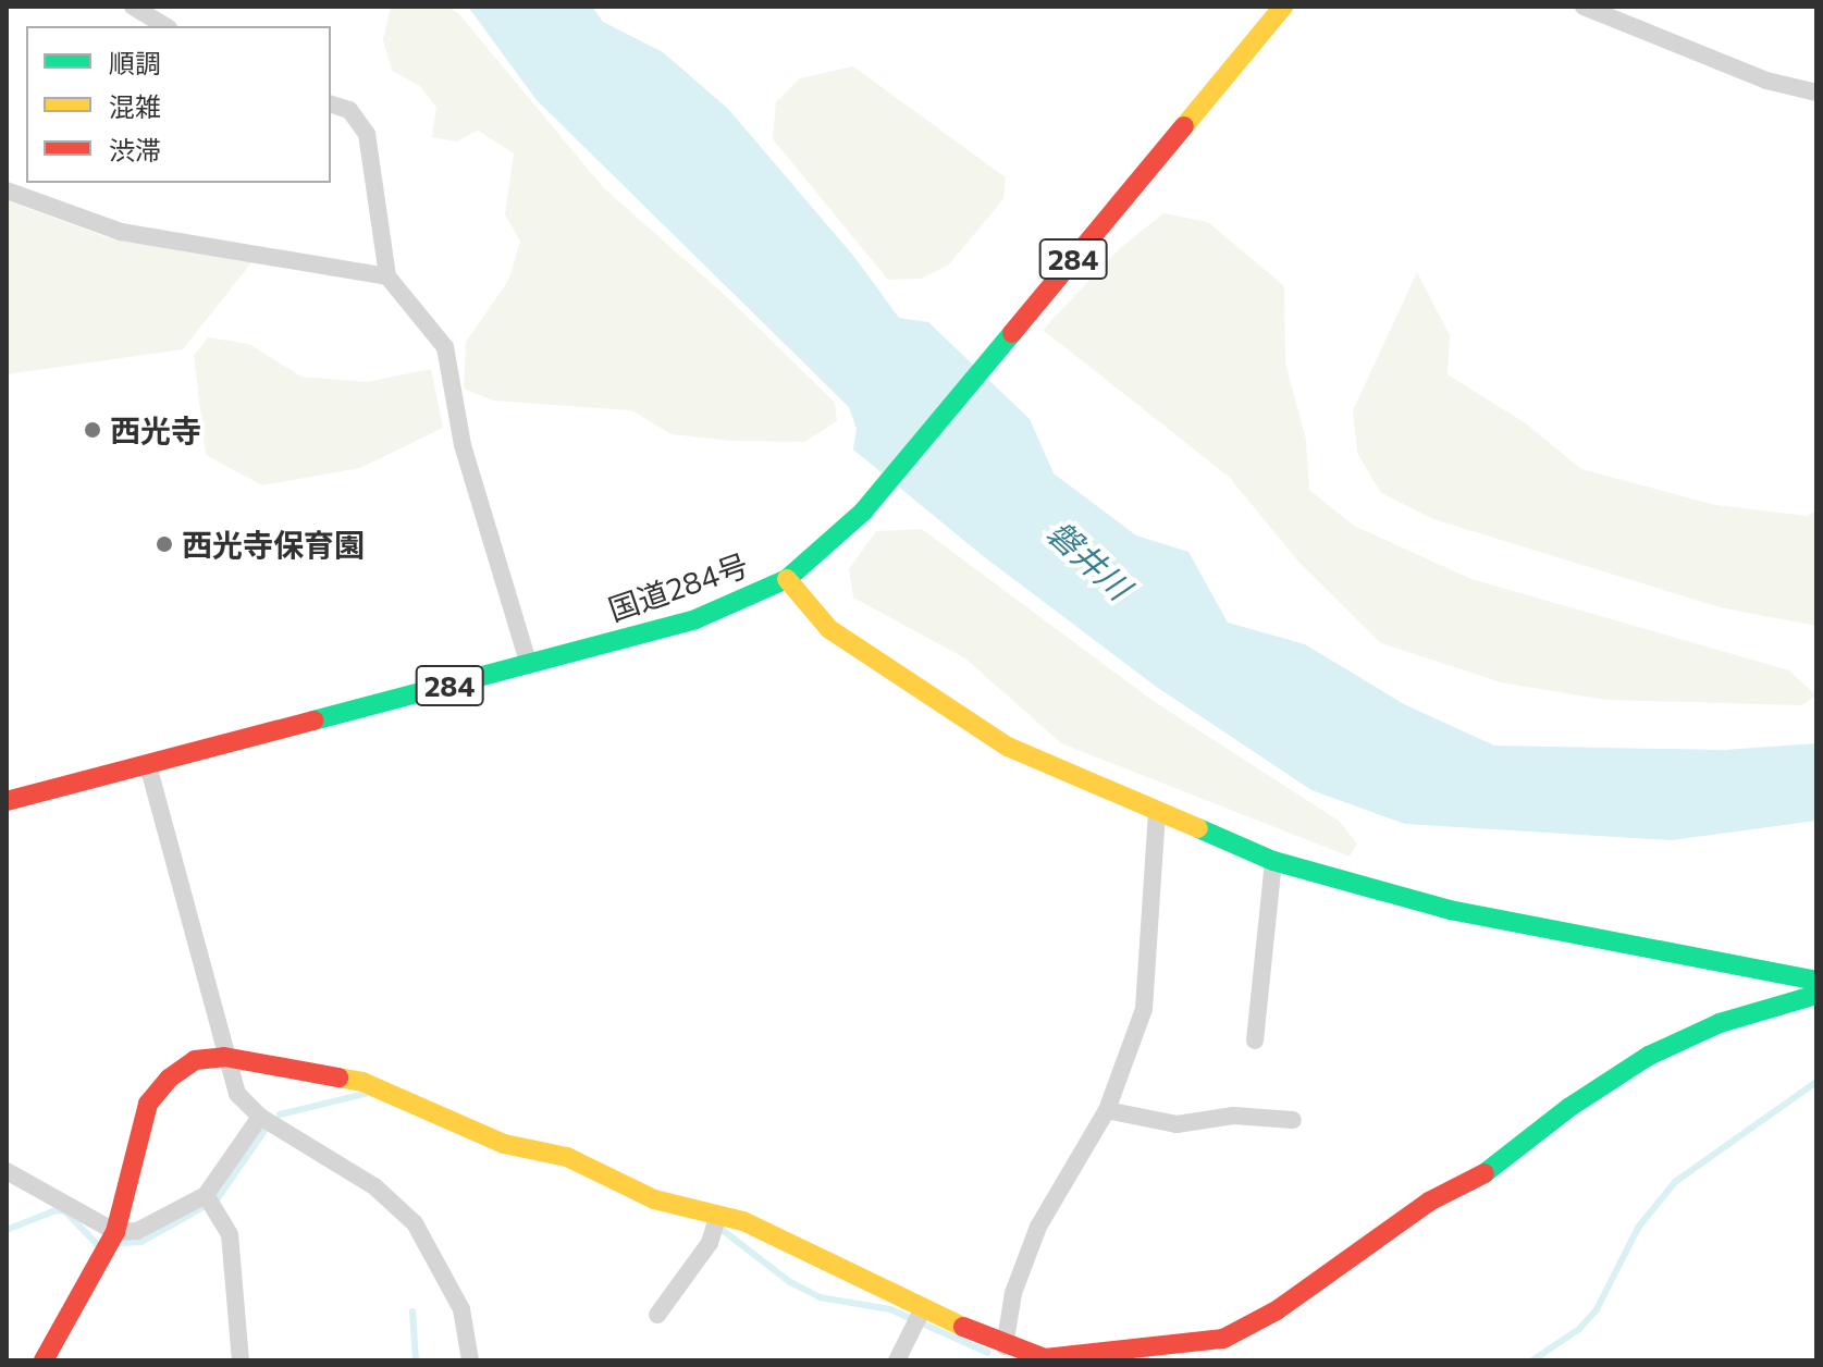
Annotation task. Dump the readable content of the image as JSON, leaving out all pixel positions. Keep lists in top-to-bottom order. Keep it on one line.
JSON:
{"streets":{"main road":["284","国道284号"]},"water":["磐井川"],"places":["西光寺","西光寺保育園"],"legend":["順調","混雑","渋滞"]}
